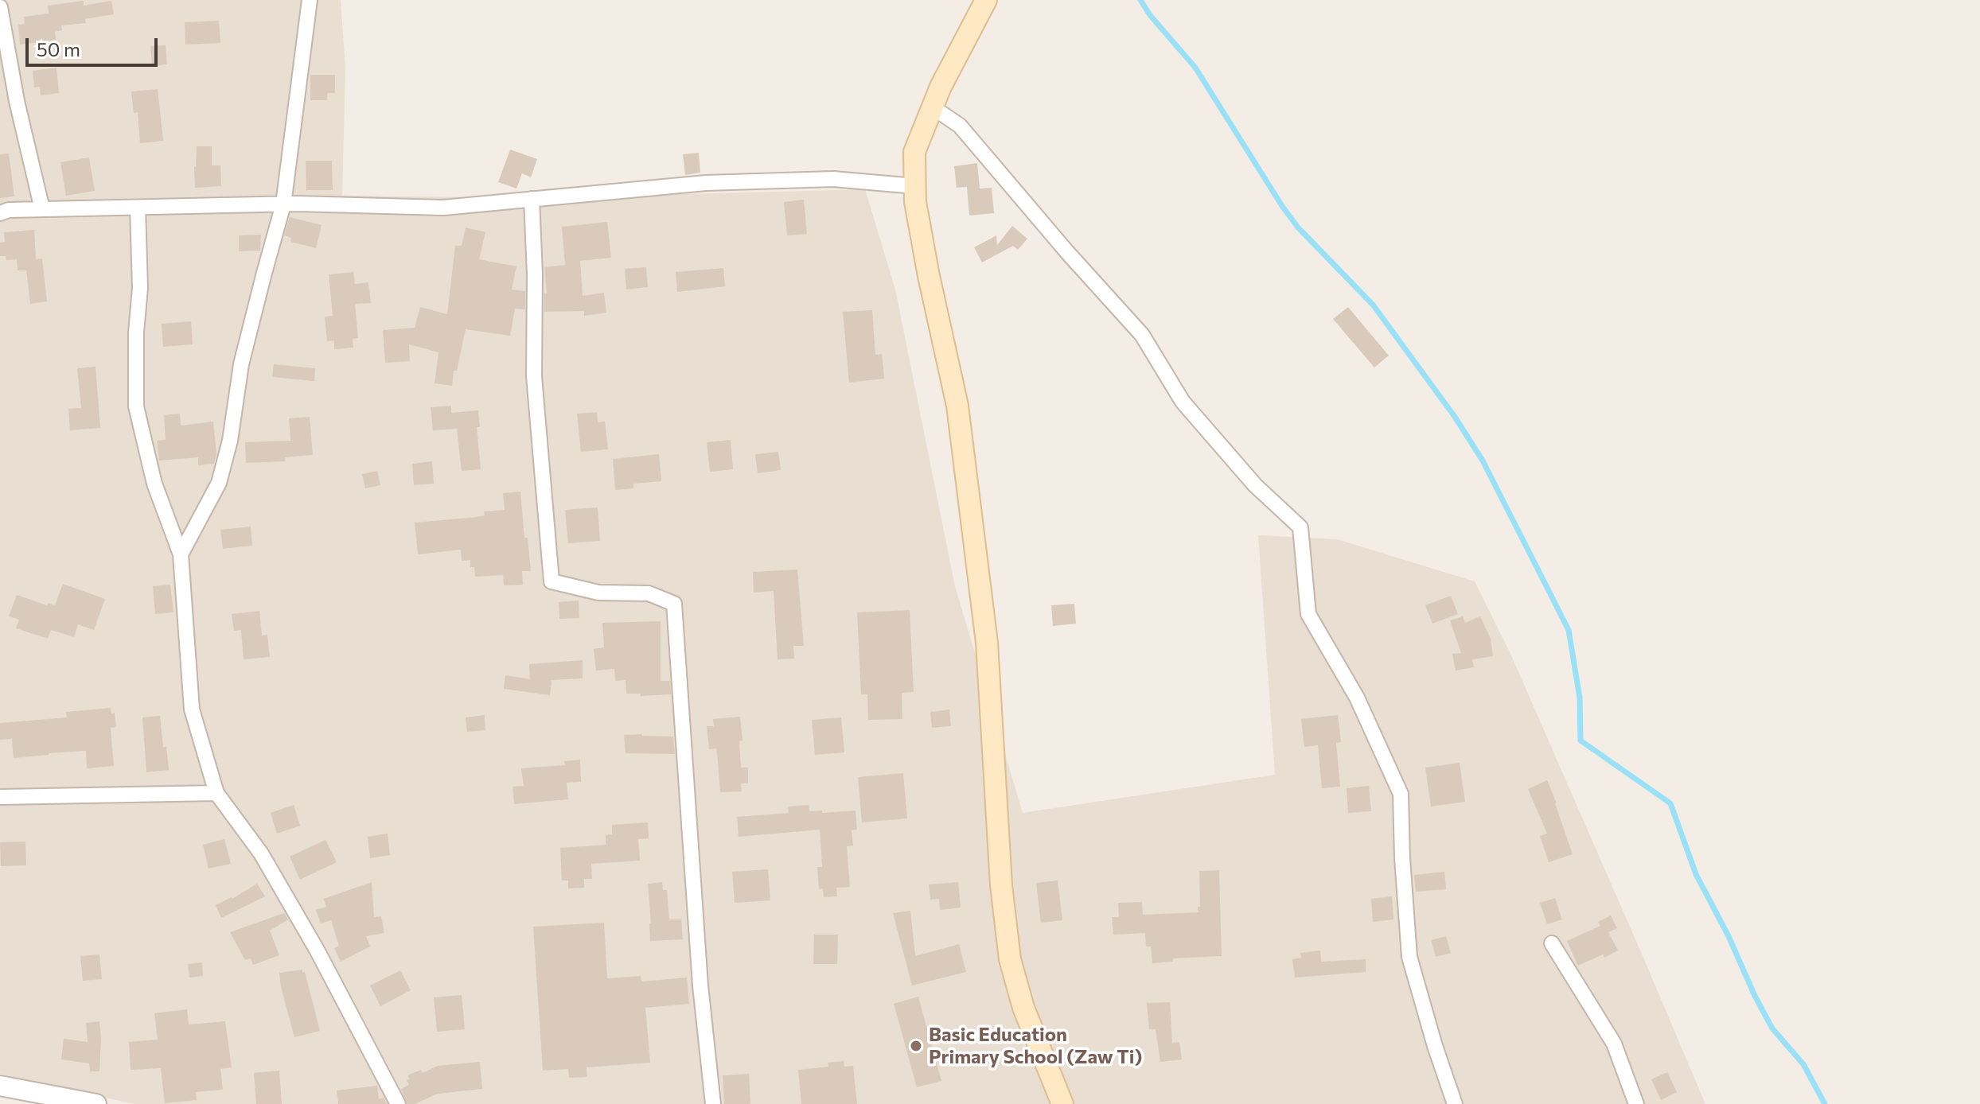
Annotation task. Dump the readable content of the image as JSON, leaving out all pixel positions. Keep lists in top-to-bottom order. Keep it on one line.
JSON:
{"places":["Basic Education Primary School (Zaw Ti)"],"scale_bar":"50 m"}
